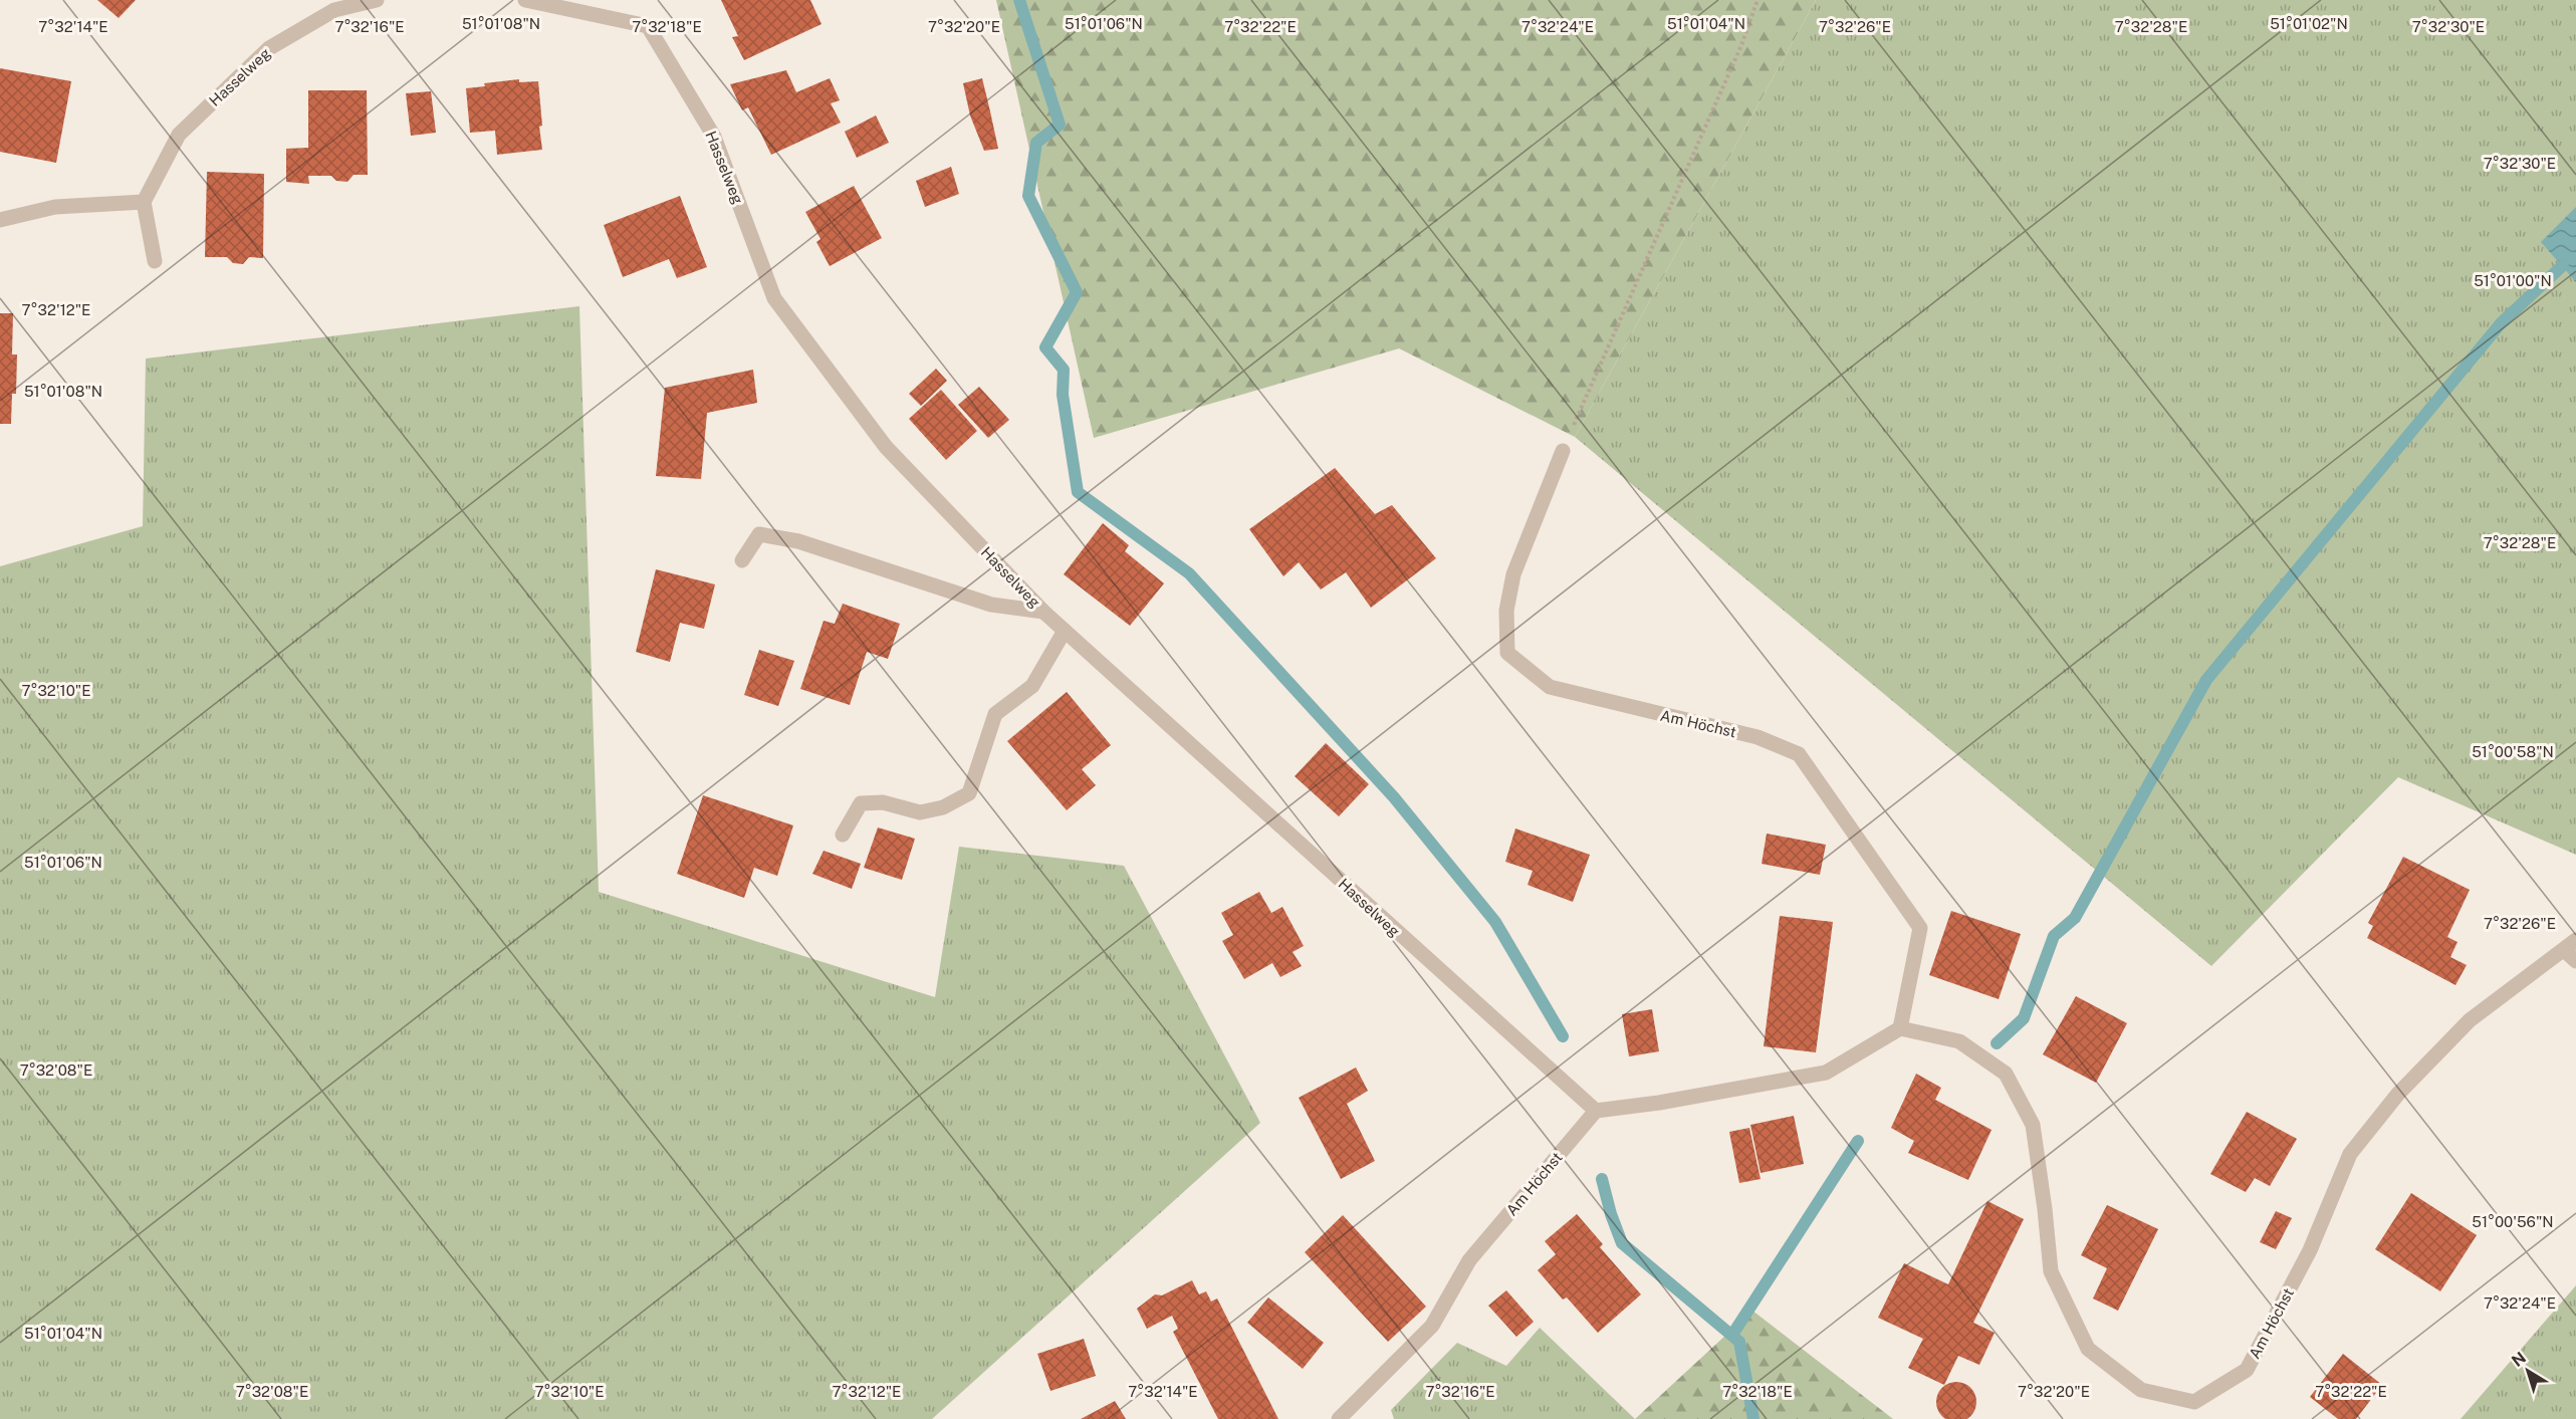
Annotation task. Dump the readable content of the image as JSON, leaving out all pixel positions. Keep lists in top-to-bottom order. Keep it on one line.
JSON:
{"streets":{"street":["Hasselweg","Am Höchst"]},"crossings":[["Hasselweg","Am Höchst"]],"north":"top left","coordinates":["51°01'08\"N","51°01'06\"N","51°01'04\"N","51°01'02\"N","7°32'14\"E","7°32'16\"E","7°32'18\"E","7°32'20\"E","7°32'22\"E","7°32'24\"E","7°32'26\"E","7°32'28\"E","7°32'30\"E","51°01'00\"N","7°32'12\"E","7°32'10\"E","51°00'58\"N","7°32'08\"E","51°00'56\"N"]}
